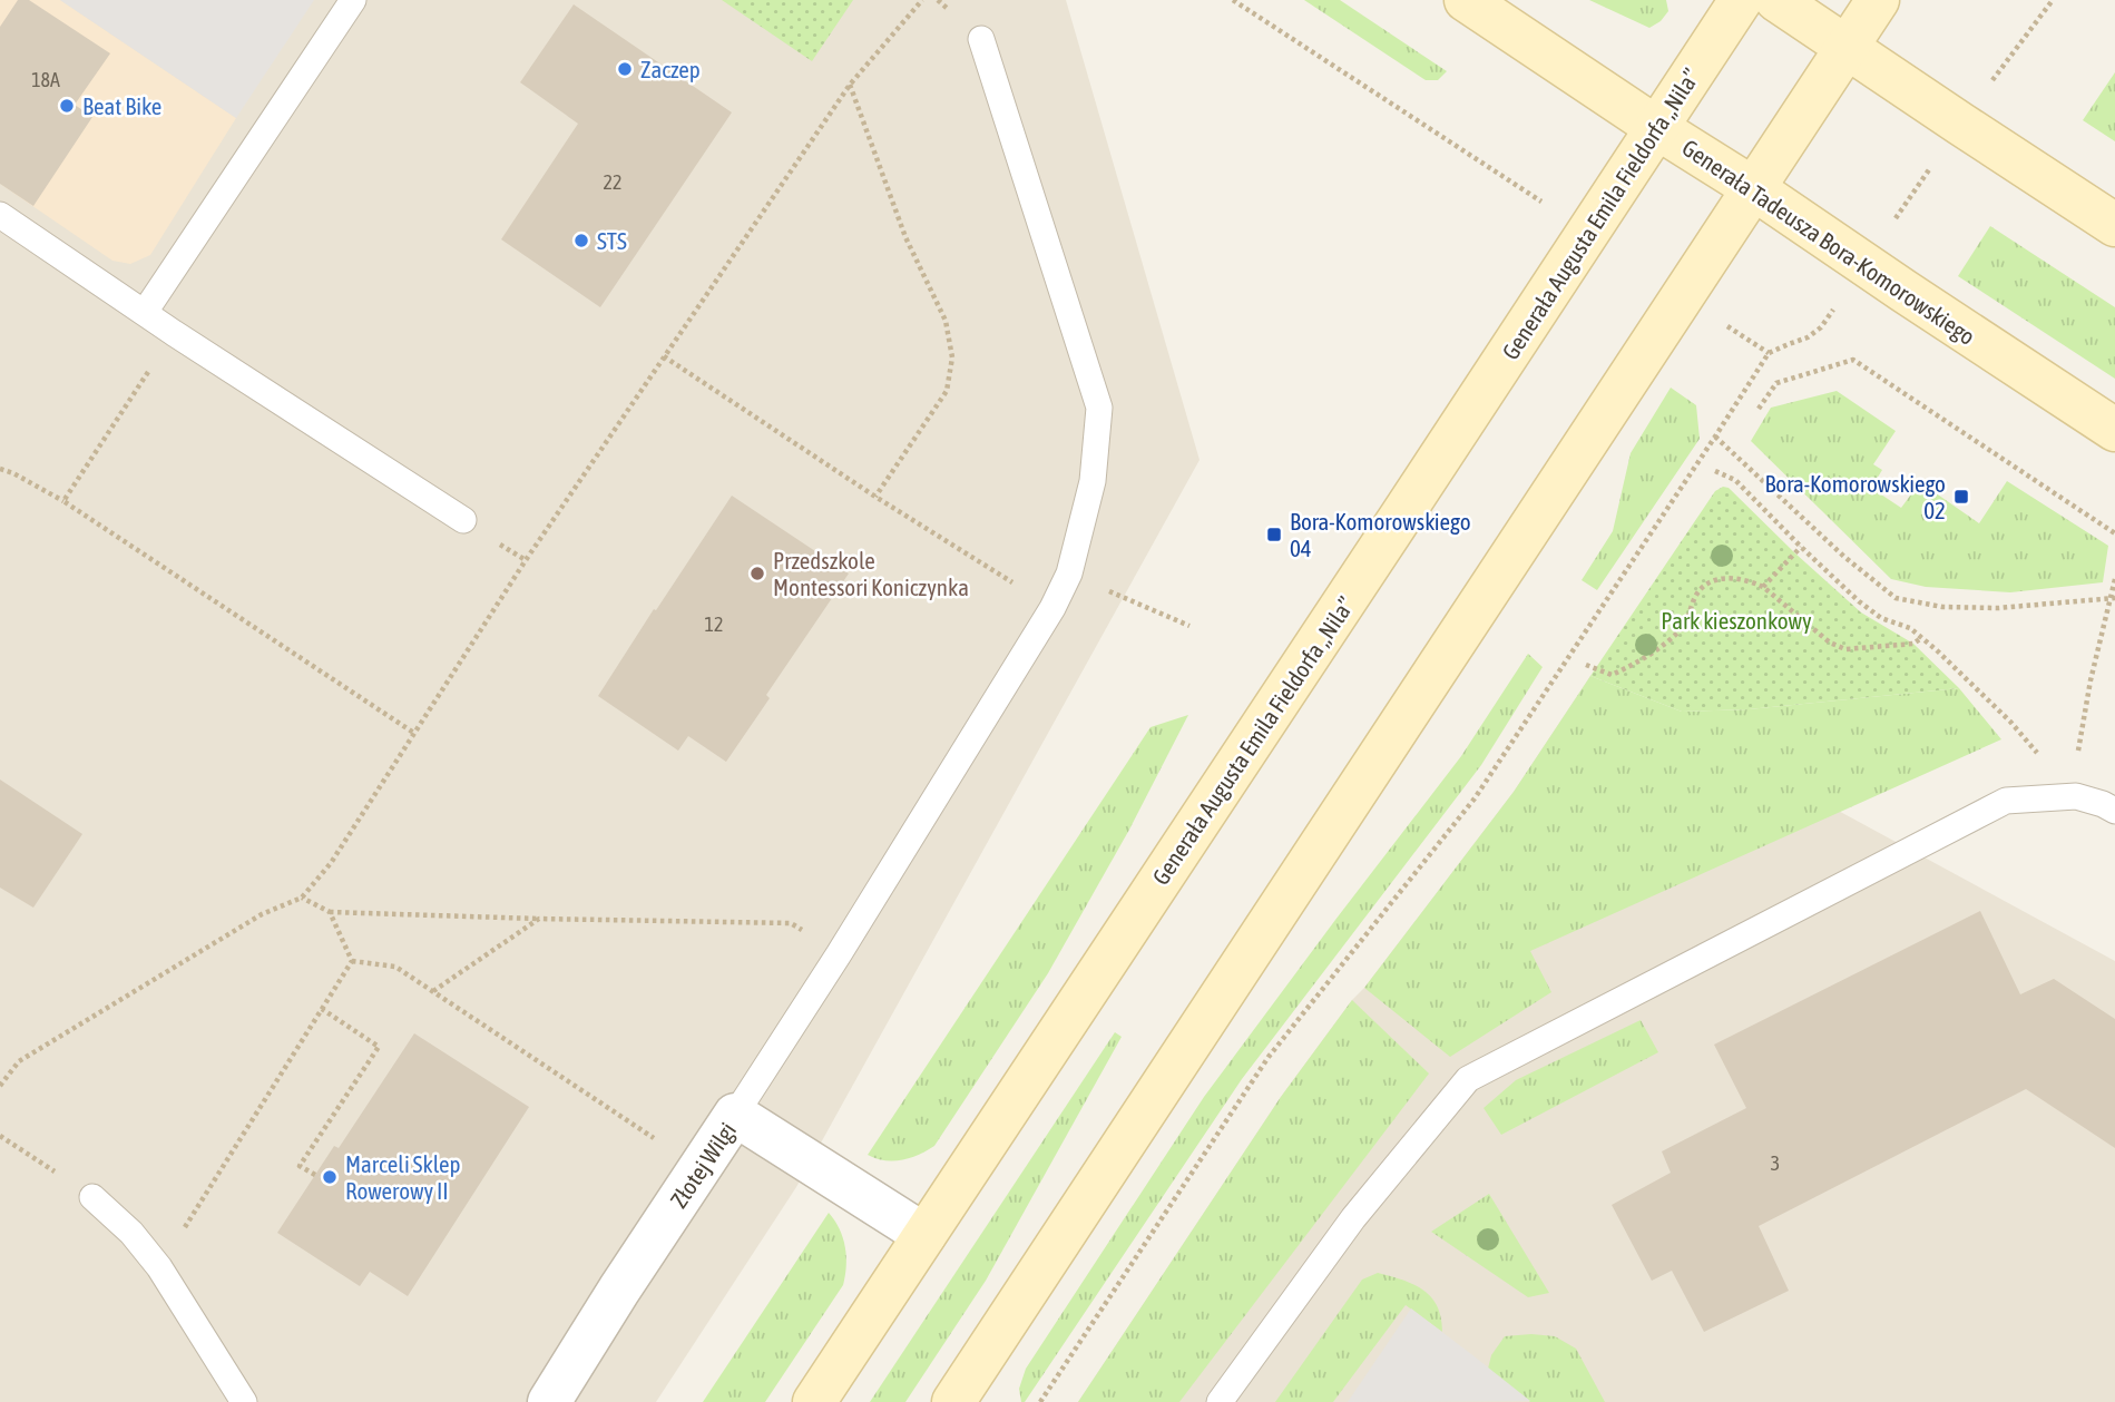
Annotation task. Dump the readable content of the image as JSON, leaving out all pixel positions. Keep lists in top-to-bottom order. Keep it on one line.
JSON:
{"streets":{"street":["Generała Augusta Emila Fieldorfa „Nila”","Generała Tadeusza Bora-Komorowskiego","Złotej Wilgi"]},"crossings":[["Generała Augusta Emila Fieldorfa „Nila”","Generała Tadeusza Bora-Komorowskiego"],["Generała Augusta Emila Fieldorfa „Nila”","Złotej Wilgi"]],"parks":["Park kieszonkowy"],"places":{"other":["Zaczep","Beat Bike","STS","Przedszkole Montessori Koniczynka","Marceli Sklep Rowerowy II"],"transit":["Bora-Komorowskiego 02","Bora-Komorowskiego 04"]},"house_numbers":["18A","22","12","3"]}
